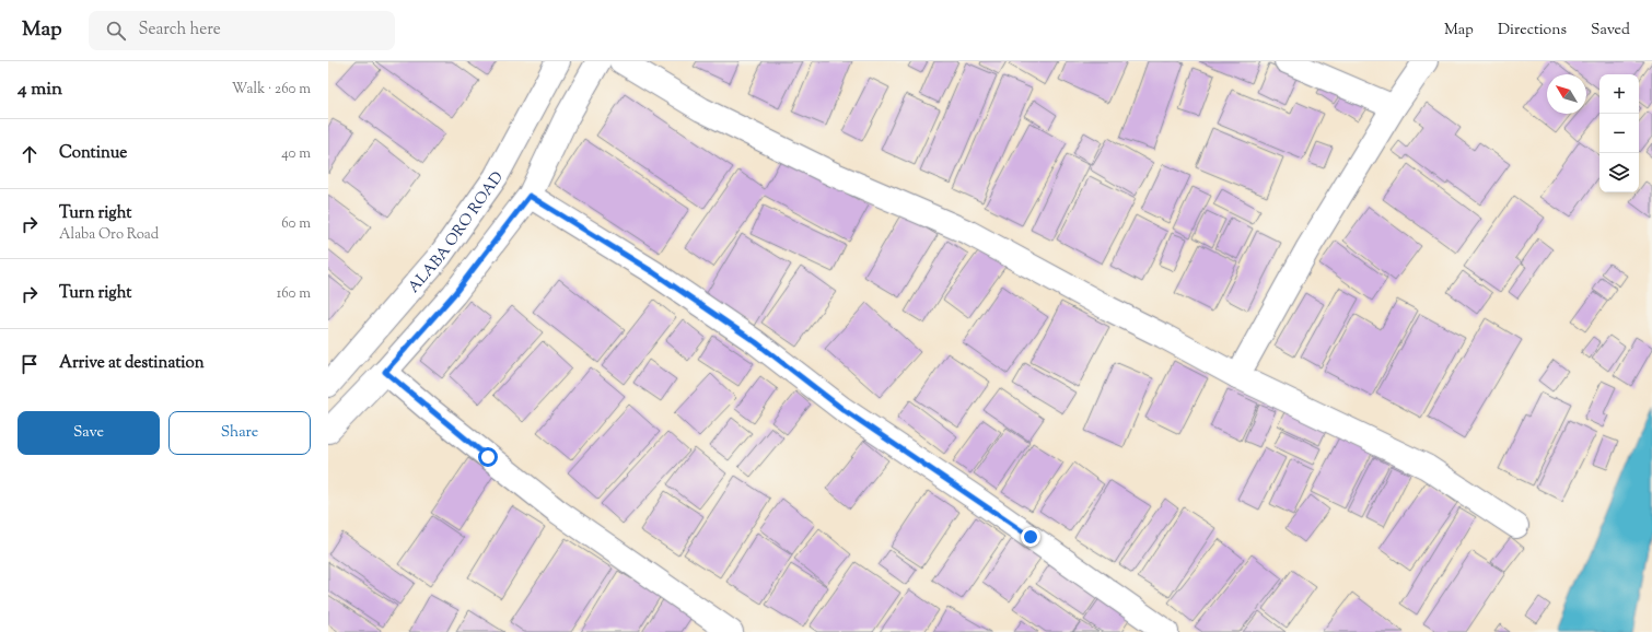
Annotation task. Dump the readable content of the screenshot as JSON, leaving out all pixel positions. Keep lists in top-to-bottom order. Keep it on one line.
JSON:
{"streets":{"street":["ALABA ORO ROAD"]},"north":"top left","page":{"header":"Map","search":"Search here","nav":["Map","Directions","Saved"],"heading":["4 min","Walk · 260 m"],"map_buttons":["+","−"],"list":[["Continue","40 m"],["Turn right","Alaba Oro Road","60 m"],["Turn right","160 m"],"Arrive at destination"],"buttons":["Save","Share"]}}
